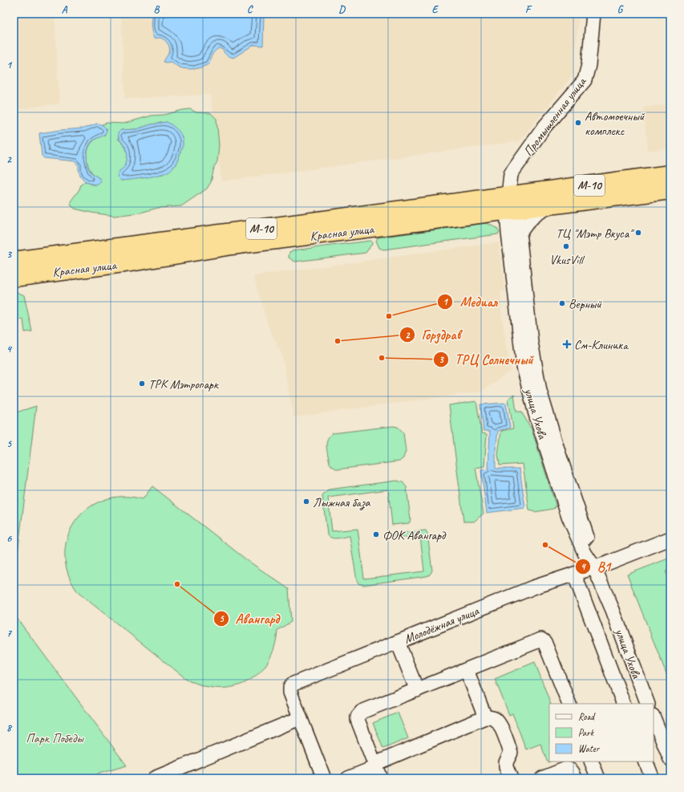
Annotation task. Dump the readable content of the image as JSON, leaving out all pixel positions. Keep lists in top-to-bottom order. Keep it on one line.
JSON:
{"streets":{"highway":["М-10","Красная улица"],"street":["Промышленная улица","улица Ухова","Молодёжная улица"]},"crossings":[["Промышленная улица","Красная улица"],["Промышленная улица","улица Ухова"],["Красная улица","улица Ухова"],["улица Ухова","Молодёжная улица"]],"parks":["Парк Победы"],"places":{"other":["Автомоечный комплекс","ТЦ \"Мэтр Вкуса\"","VkusVill","Верный","Медиал","Горздрав","ТРЦ Солнечный","ТРК Мэтропарк","Лыжная база","ФОК Авангард","В1","Авангард"],"health":["См-Клиника"]},"legend":["Road","Park","Water"],"grid":{"columns":["A","B","C","D","E","F","G"],"rows":["1","2","3","4","5","6","7","8"]}}
